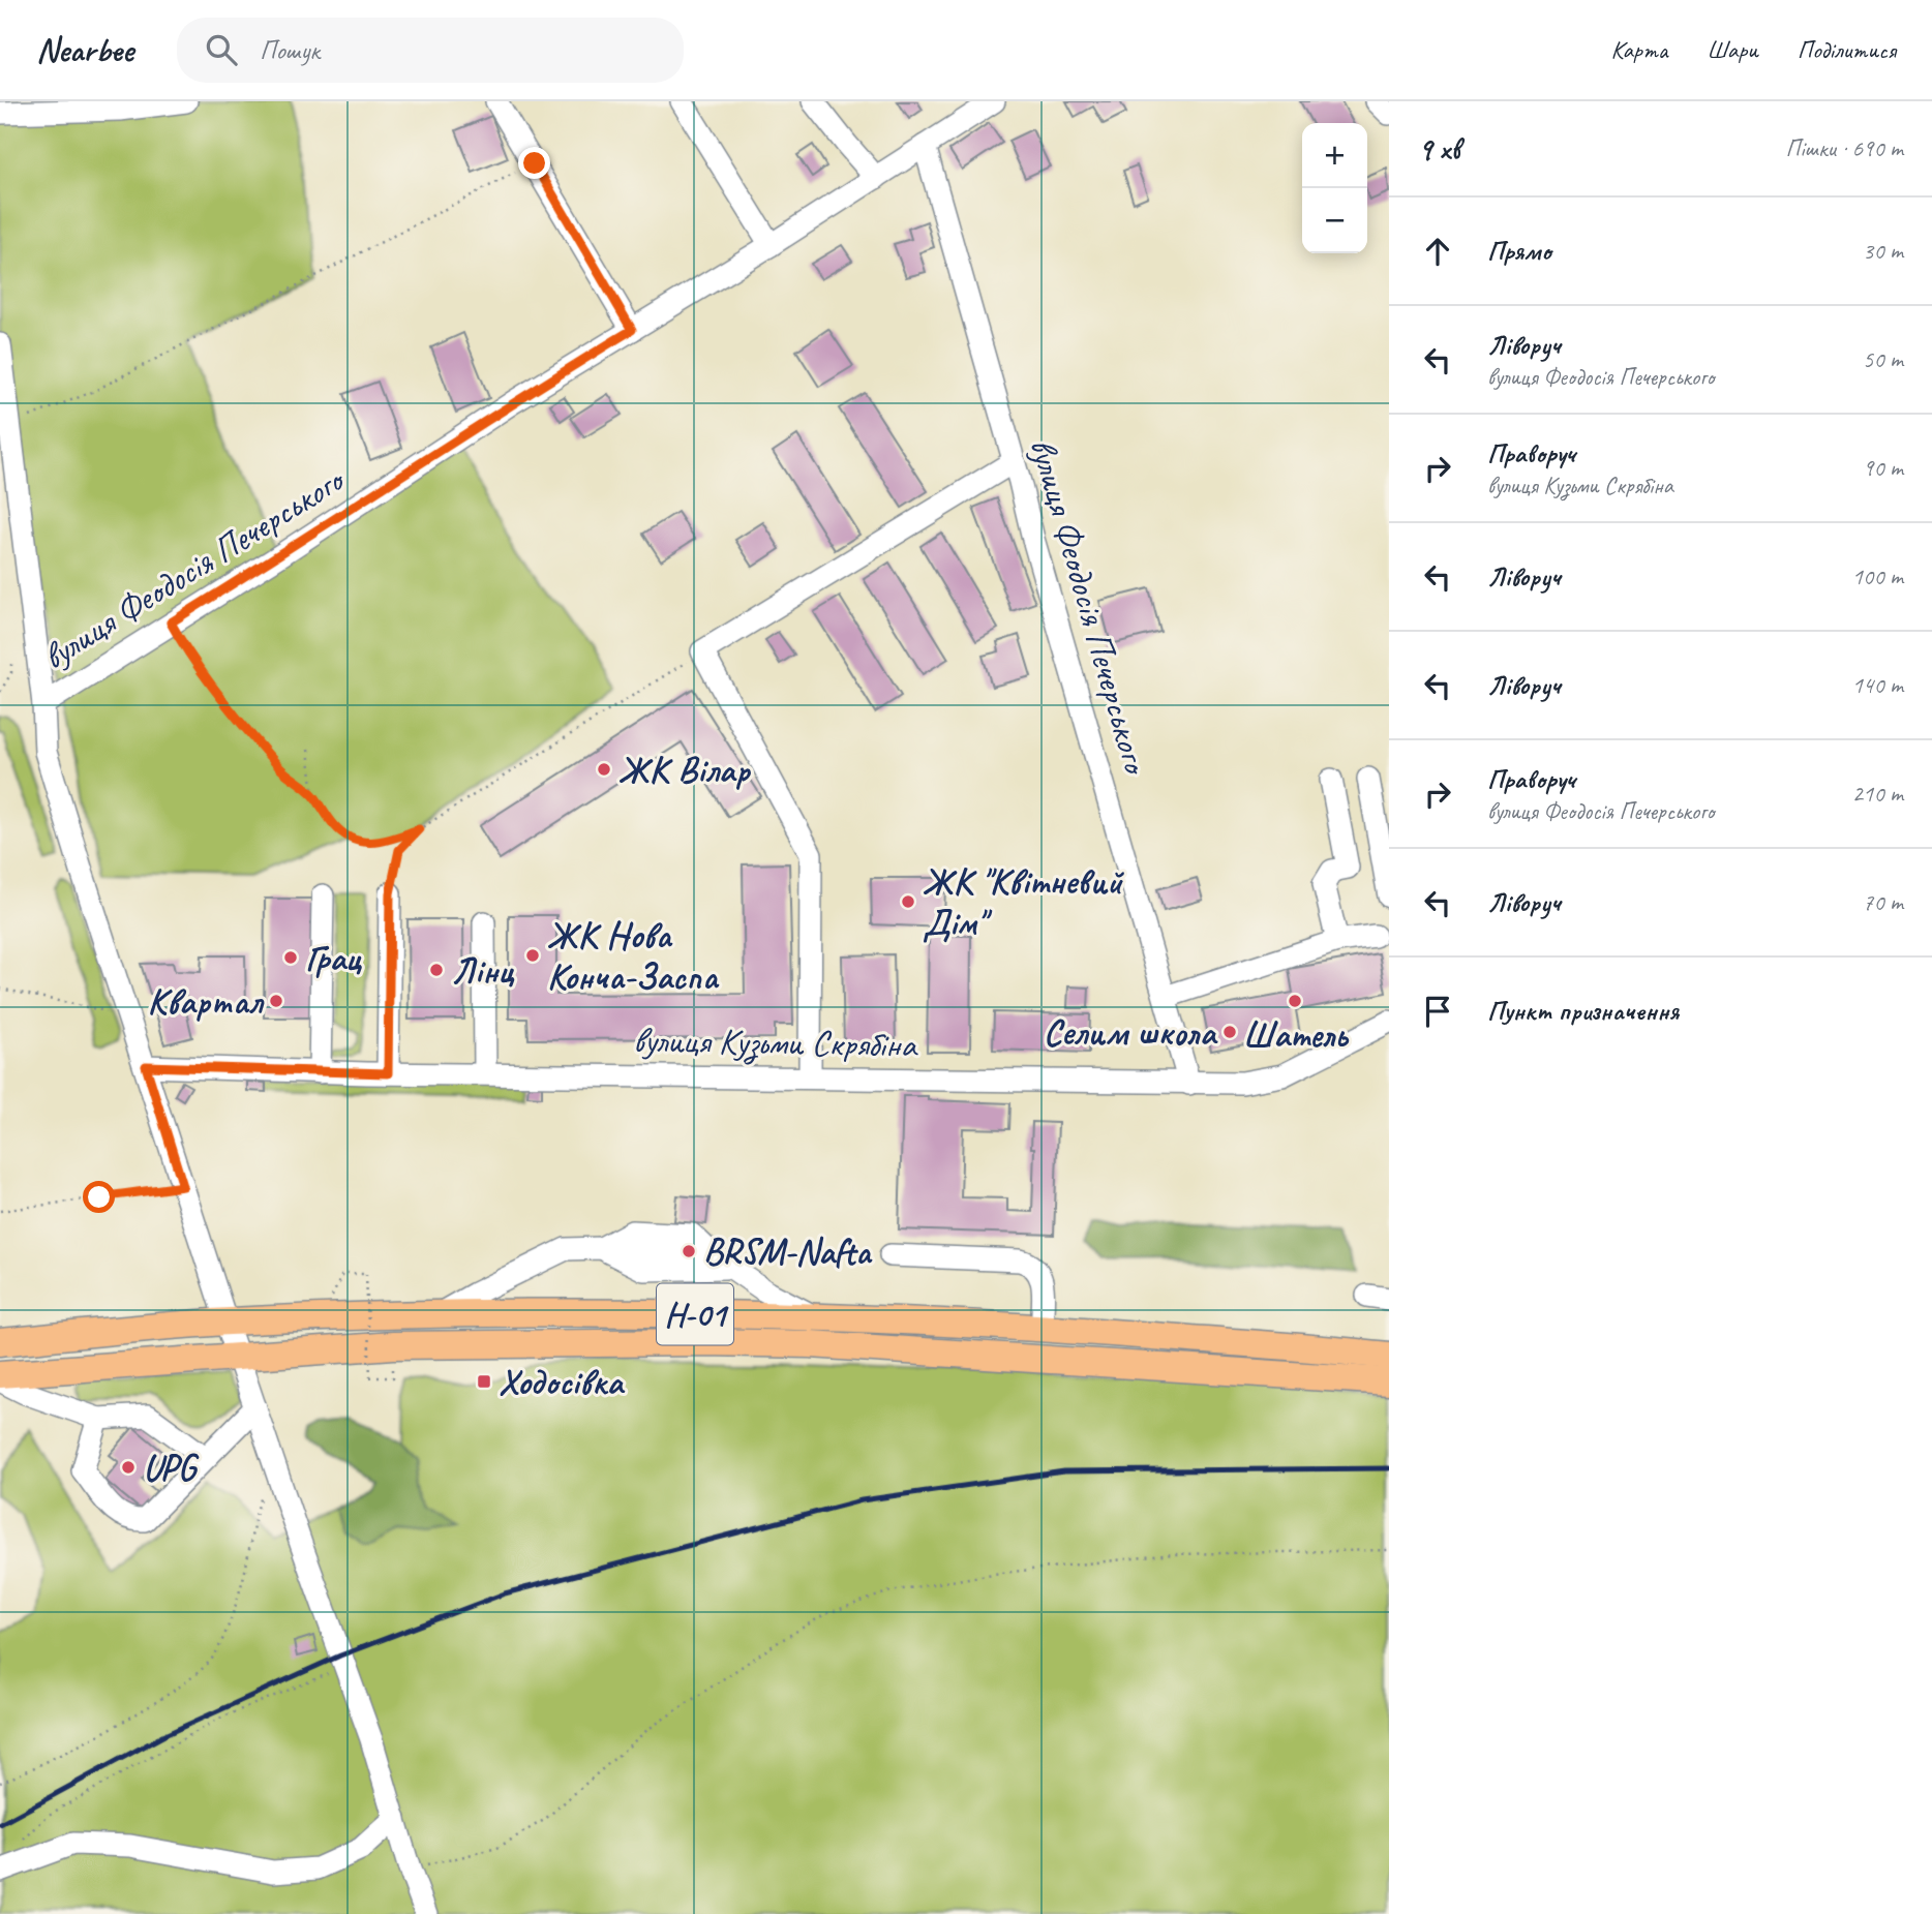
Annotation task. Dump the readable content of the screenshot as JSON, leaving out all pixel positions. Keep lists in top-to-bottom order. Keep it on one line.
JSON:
{"streets":{"main road":["Н-01"],"street":["вулиця Феодосія Печерського","вулиця Кузьми Скрябіна"]},"crossings":[["вулиця Феодосія Печерського","вулиця Кузьми Скрябіна"],["вулиця Феодосія Печерського","Н-01"]],"places":{"other":["ЖК Вілар","ЖК \"Квітневий Дім\"","ЖК Нова Конча-Заспа","Грац","Лінц","Квартал","Шатель","Селим школа","BRSM-Nafta","UPG"],"transit":["Ходосівка"]},"page":{"header":"Nearbee","search":"Пошук","nav":["Карта","Шари","Поділитися"],"heading":["9 хв","Пішки · 690 m"],"map_buttons":["+","−"],"list":[["Прямо","30 m"],["Ліворуч","вулиця Феодосія Печерського","50 m"],["Праворуч","вулиця Кузьми Скрябіна","90 m"],["Ліворуч","100 m"],["Ліворуч","140 m"],["Праворуч","вулиця Феодосія Печерського","210 m"],["Ліворуч","70 m"],"Пункт призначення"]}}
